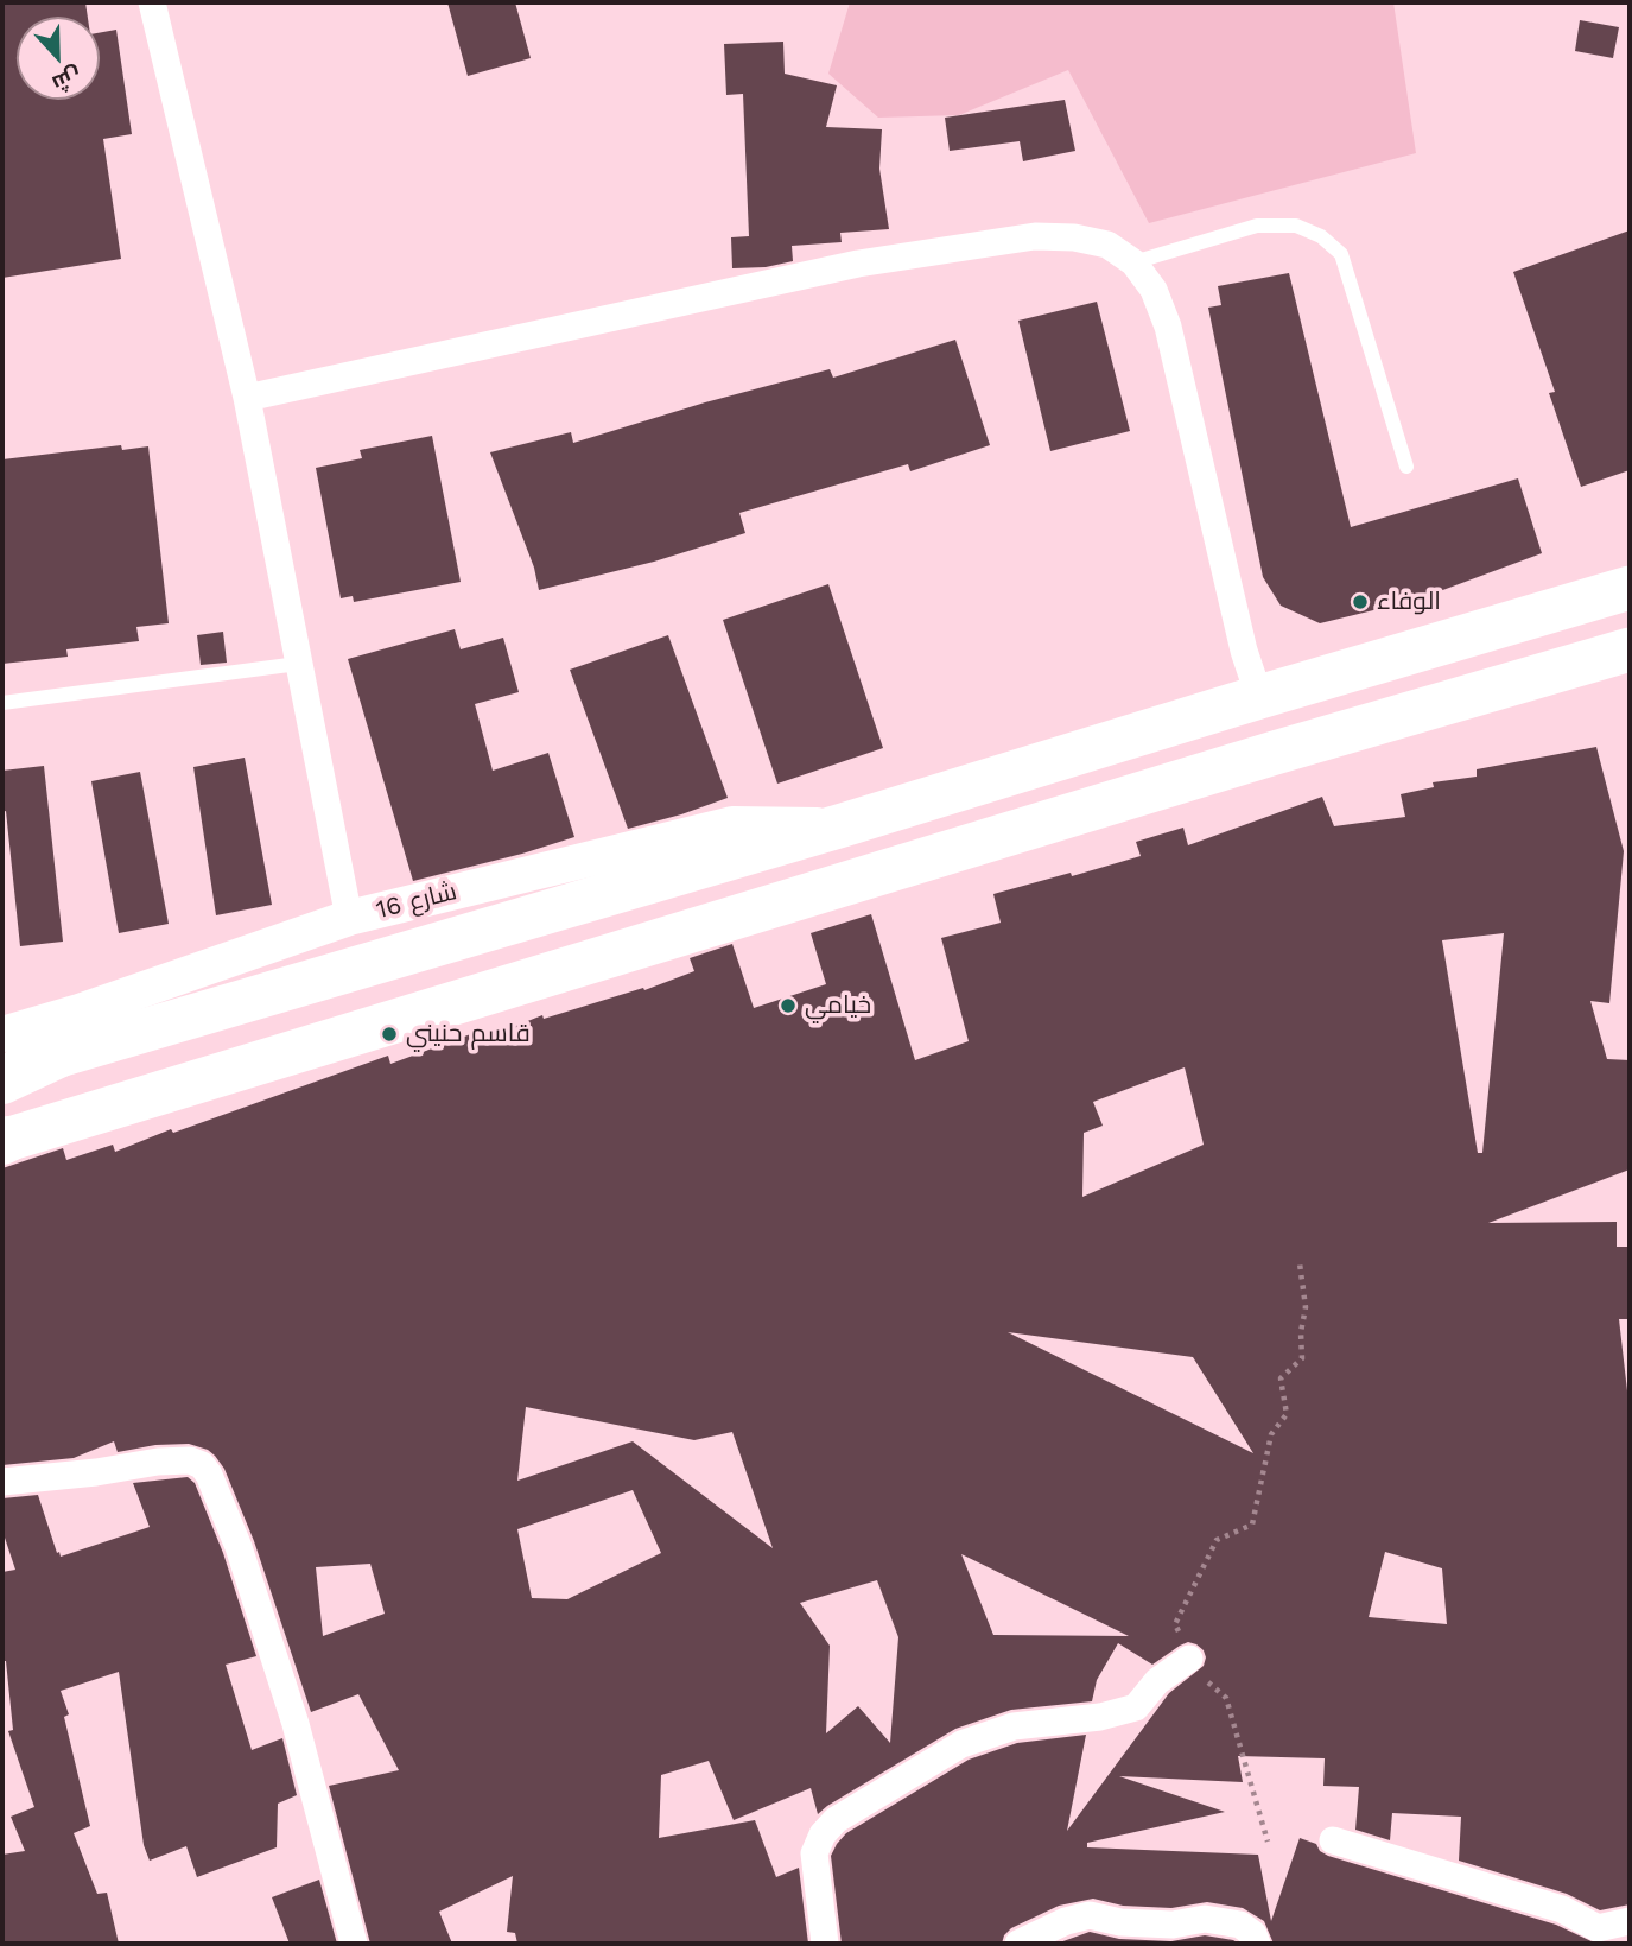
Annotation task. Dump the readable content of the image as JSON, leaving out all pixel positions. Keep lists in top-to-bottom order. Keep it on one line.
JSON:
{"streets":{"street":["شارع 16"]},"places":["الوفاء","خيامي","قاسم حنيني"],"north":"bottom"}
